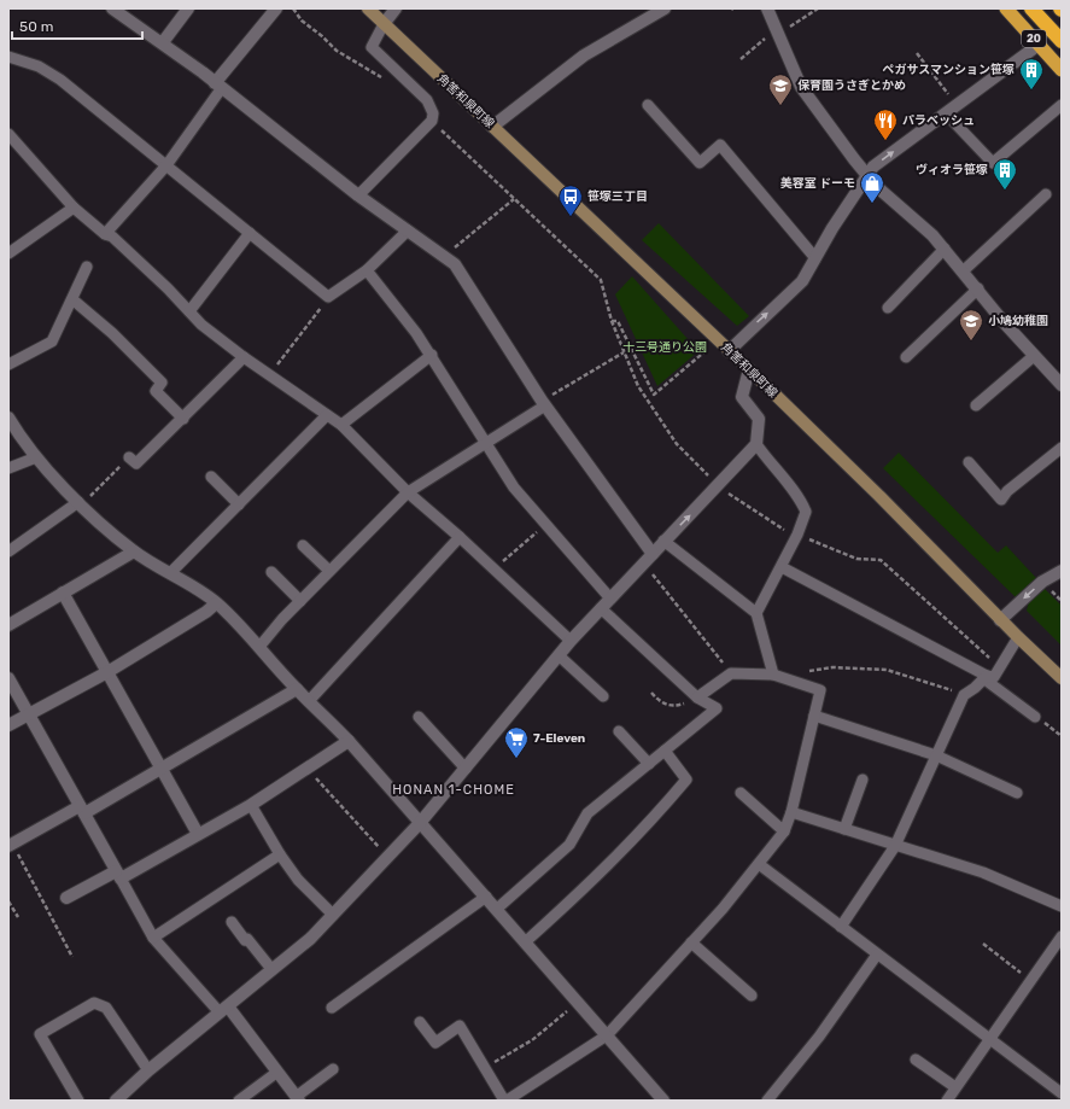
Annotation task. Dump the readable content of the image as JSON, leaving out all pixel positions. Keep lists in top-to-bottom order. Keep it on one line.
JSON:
{"streets":{"highway":["20"],"main road":["角筈和泉町線"]},"districts":["HONAN 1-CHOME"],"parks":["十三号通り公園"],"places":{"building":["ペガサスマンション笹塚","ヴィオラ笹塚"],"school or university":["保育園うさぎとかめ","小鳩幼稚園"],"restaurant":["パラベッシュ"],"shop":["美容室 ドーモ"],"bus stop":["笹塚三丁目"],"supermarket":["7-Eleven"]},"scale_bar":"50 m"}
